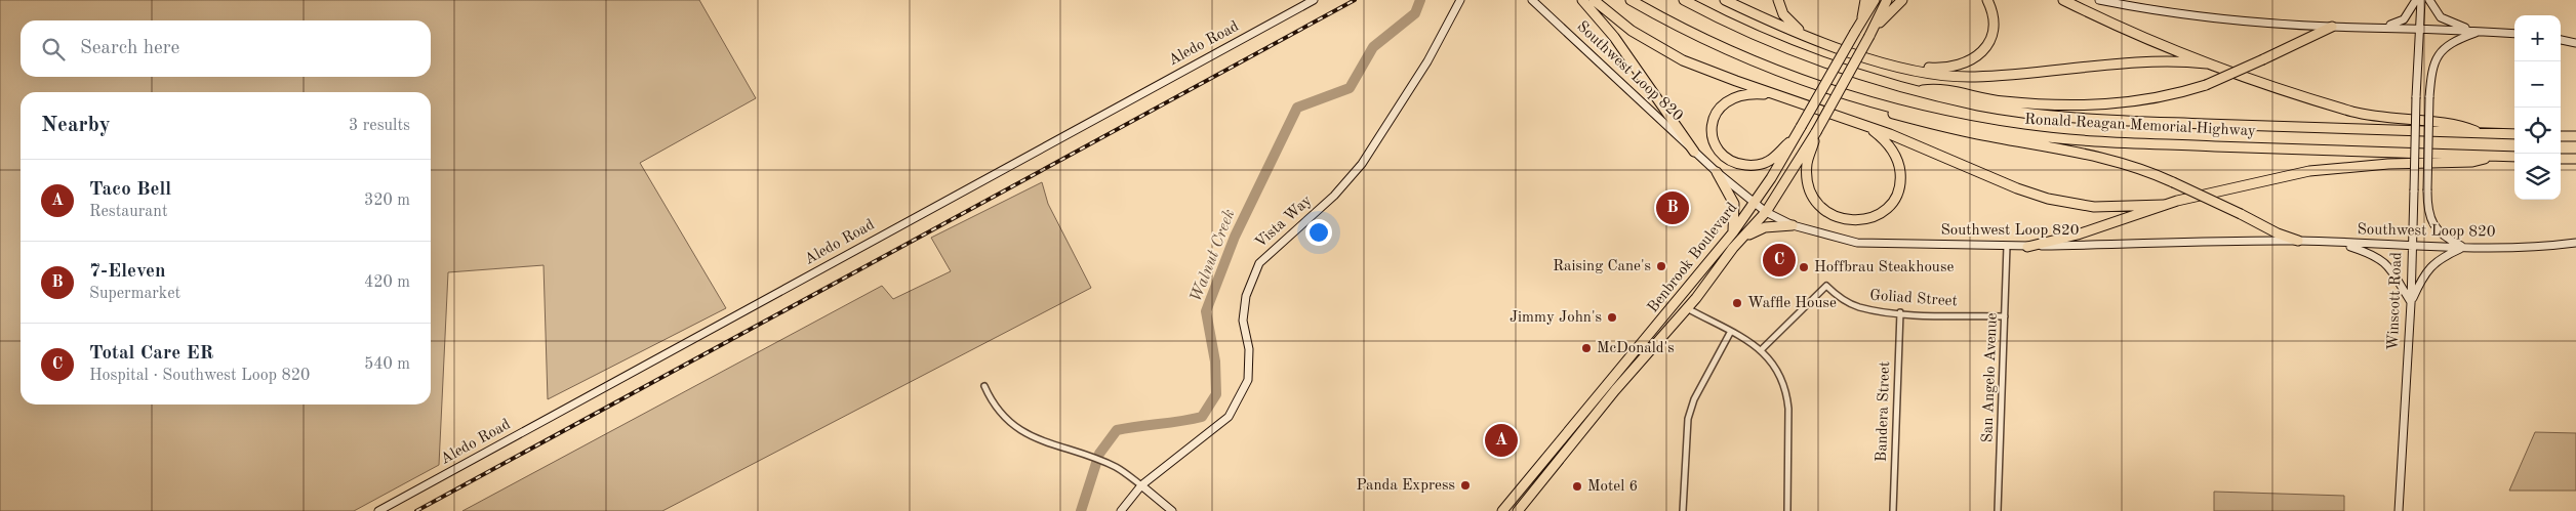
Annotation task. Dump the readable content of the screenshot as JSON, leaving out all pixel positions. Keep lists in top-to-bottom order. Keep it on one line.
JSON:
{"streets":{"highway":["Ronald Reagan Memorial Highway","Benbrook Boulevard"],"main road":["Aledo Road","Southwest Loop 820","Vista Way","Winscott Road"],"street":["Goliad Street","San Angelo Avenue","Bandera Street"]},"crossings":[["Southwest Loop 820","Benbrook Boulevard"],["Southwest Loop 820","Winscott Road"],["Southwest Loop 820","San Angelo Avenue"],["Goliad Street","San Angelo Avenue"],["Goliad Street","Bandera Street"]],"water":["Walnut Creek"],"places":["Raising Cane's","Hoffbrau Steakhouse","Waffle House","Jimmy John's","McDonald's","Panda Express","Motel 6"],"page":{"map_buttons":["+","−"],"search":"Search here","heading":["Nearby","3 results"],"list":[{"mark":"A","name":"Taco Bell","note":"Restaurant","value":"320 m"},{"mark":"B","name":"7-Eleven","note":"Supermarket","value":"420 m"},{"mark":"C","name":"Total Care ER","note":"Hospital · Southwest Loop 820","value":"540 m"}],"pins":["B","C","A"]}}
